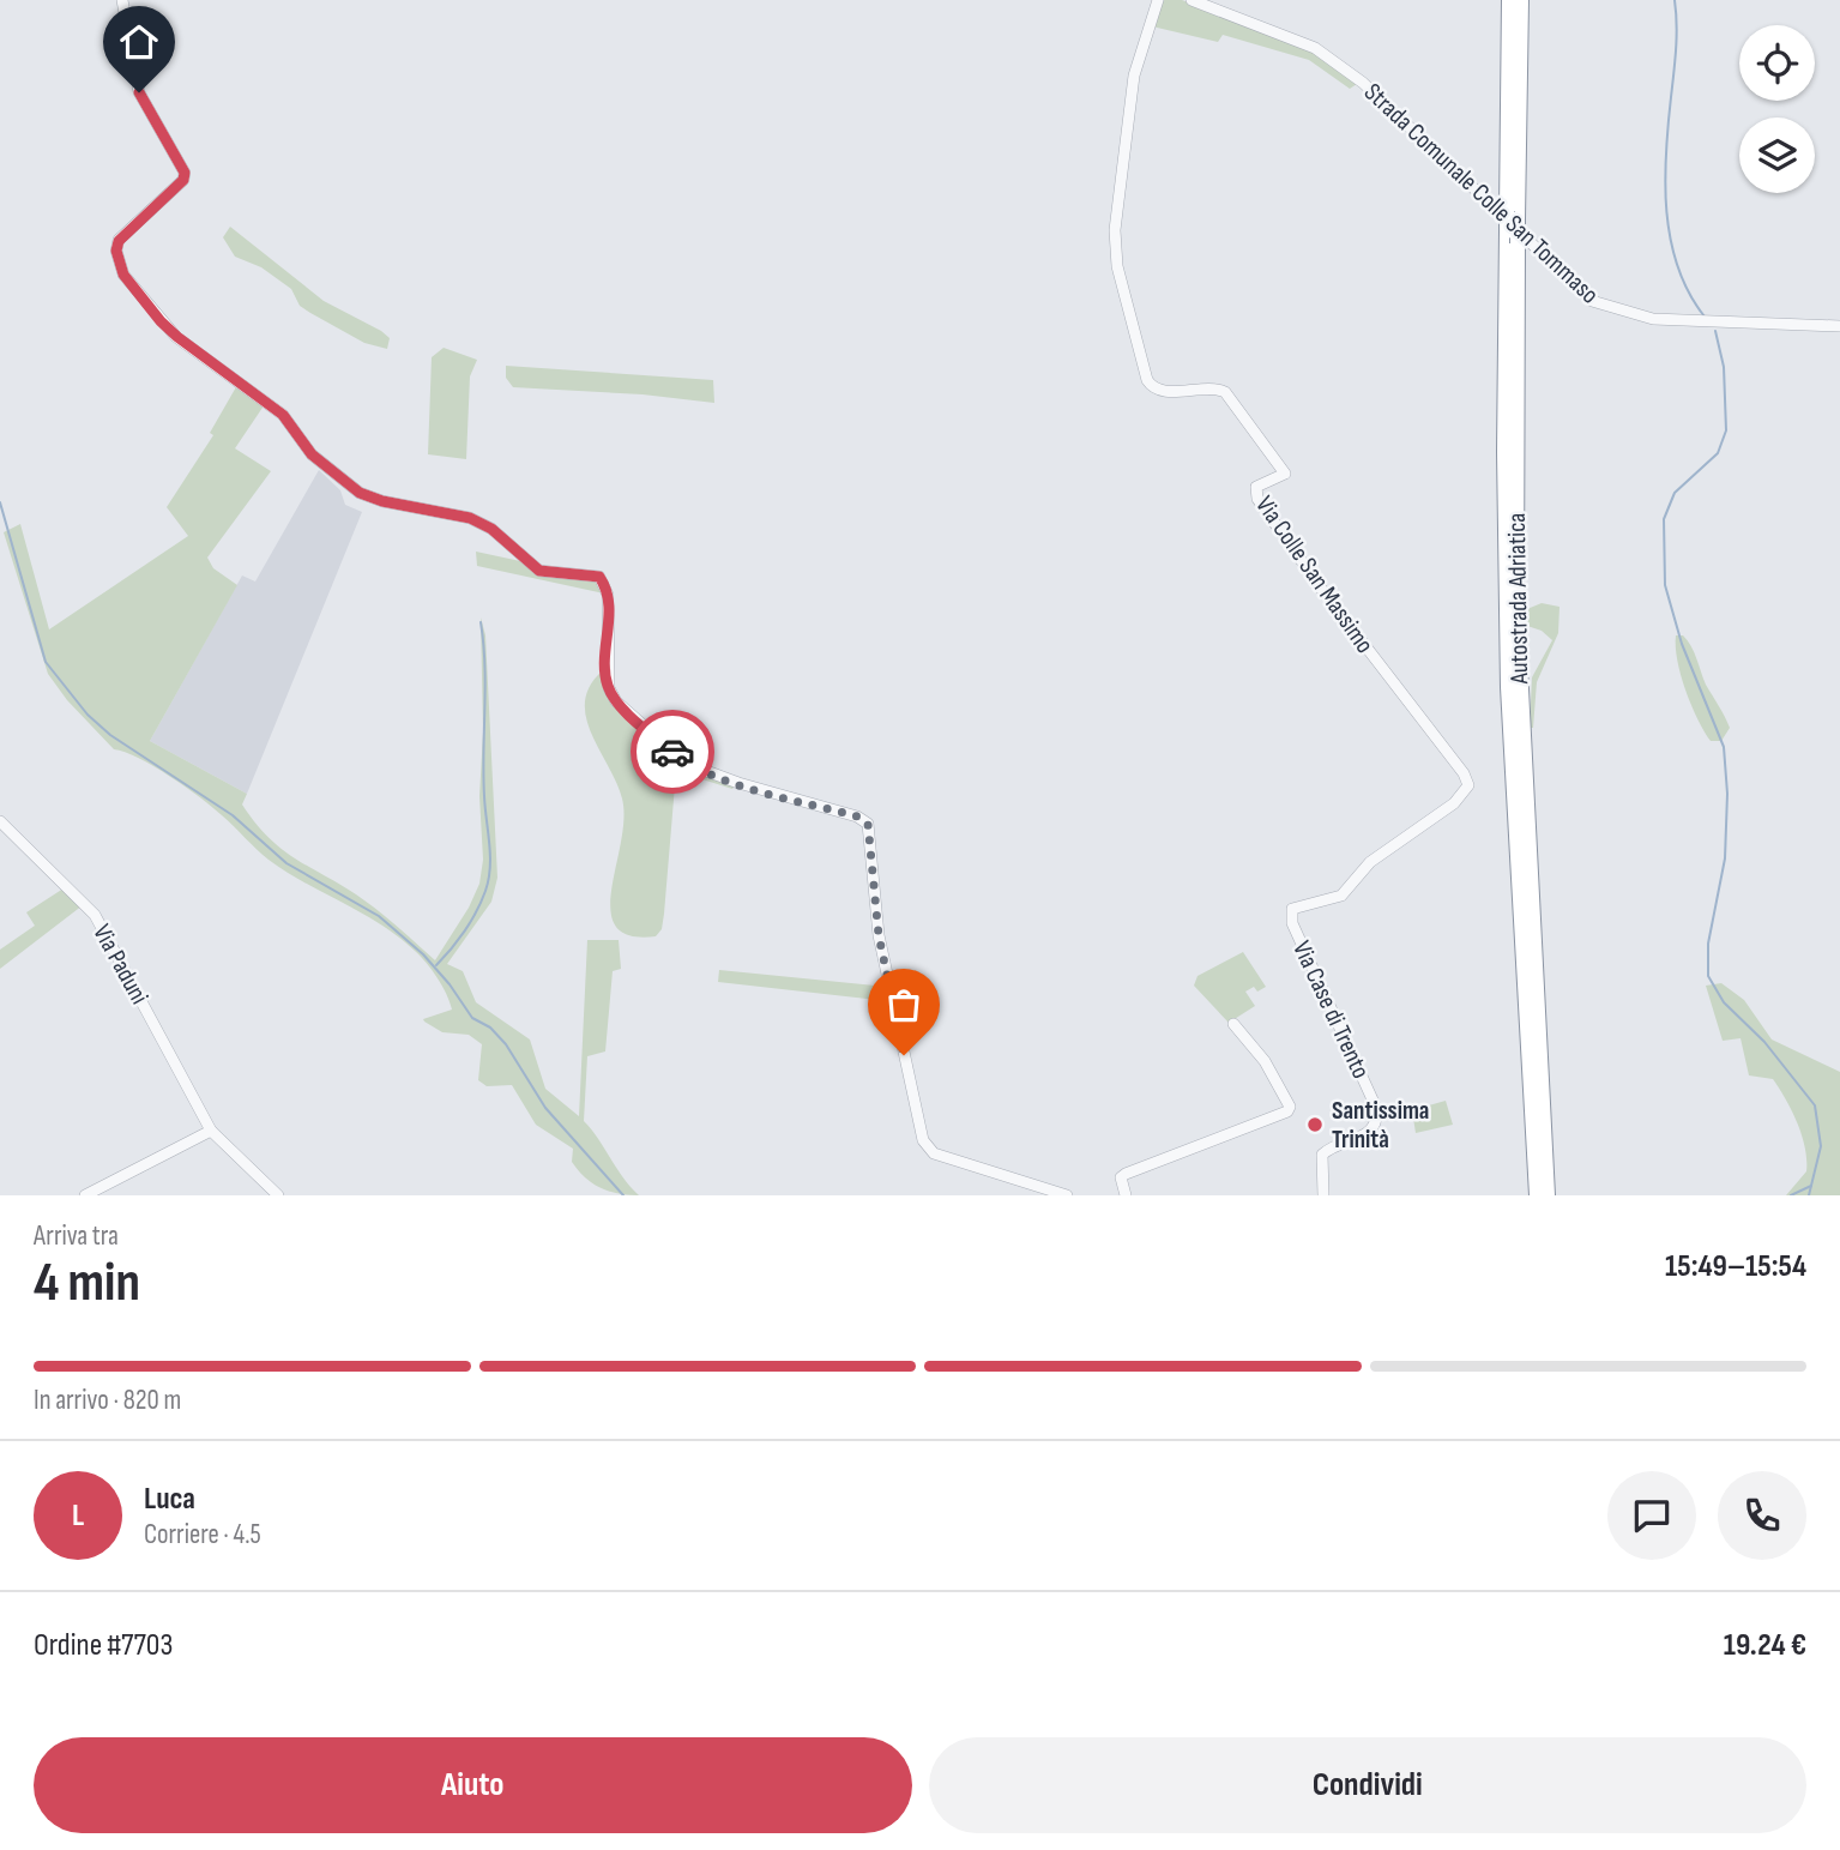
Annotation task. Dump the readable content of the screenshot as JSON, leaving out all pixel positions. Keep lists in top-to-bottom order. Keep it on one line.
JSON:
{"streets":{"highway":["Autostrada Adriatica"],"street":["Strada Comunale Colle San Tommaso","Via Colle San Massimo","Via Paduni","Via Case di Trento"]},"crossings":[["Via Colle San Massimo","Via Case di Trento"]],"places":["Santissima Trinità"],"page":{"heading":["4 min","Arriva tra","15:49–15:54"],"panel":["Luca","Corriere · 4.5","Ordine #7703","19.24 €"],"bar":"In arrivo · 820 m","round":"L","buttons":["Aiuto","Condividi"]}}
